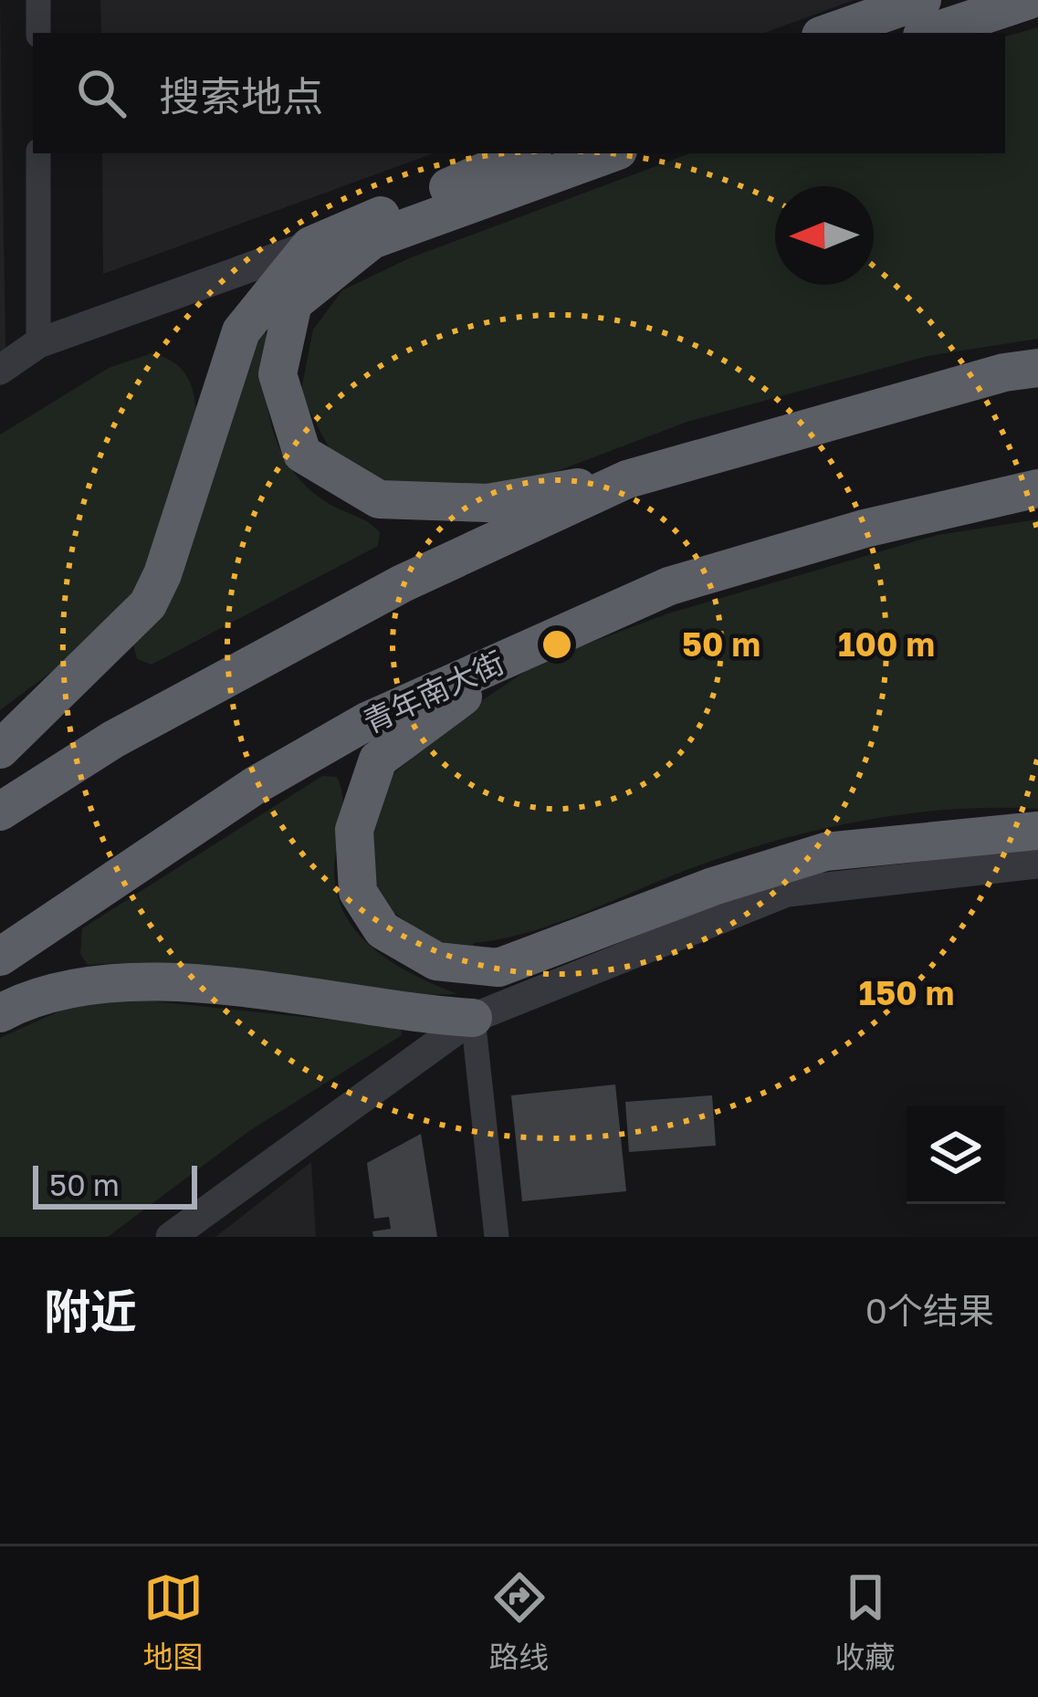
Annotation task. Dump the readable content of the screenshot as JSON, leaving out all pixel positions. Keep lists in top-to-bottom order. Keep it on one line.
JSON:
{"streets":{"highway":["青年南大街"]},"scale_bar":"50 m","north":"left","page":{"search":"搜索地点","scale":"50 m","heading":["附近","0个结果"],"nav":["地图","路线","收藏"]},"rings":["50 m","100 m","150 m"]}
